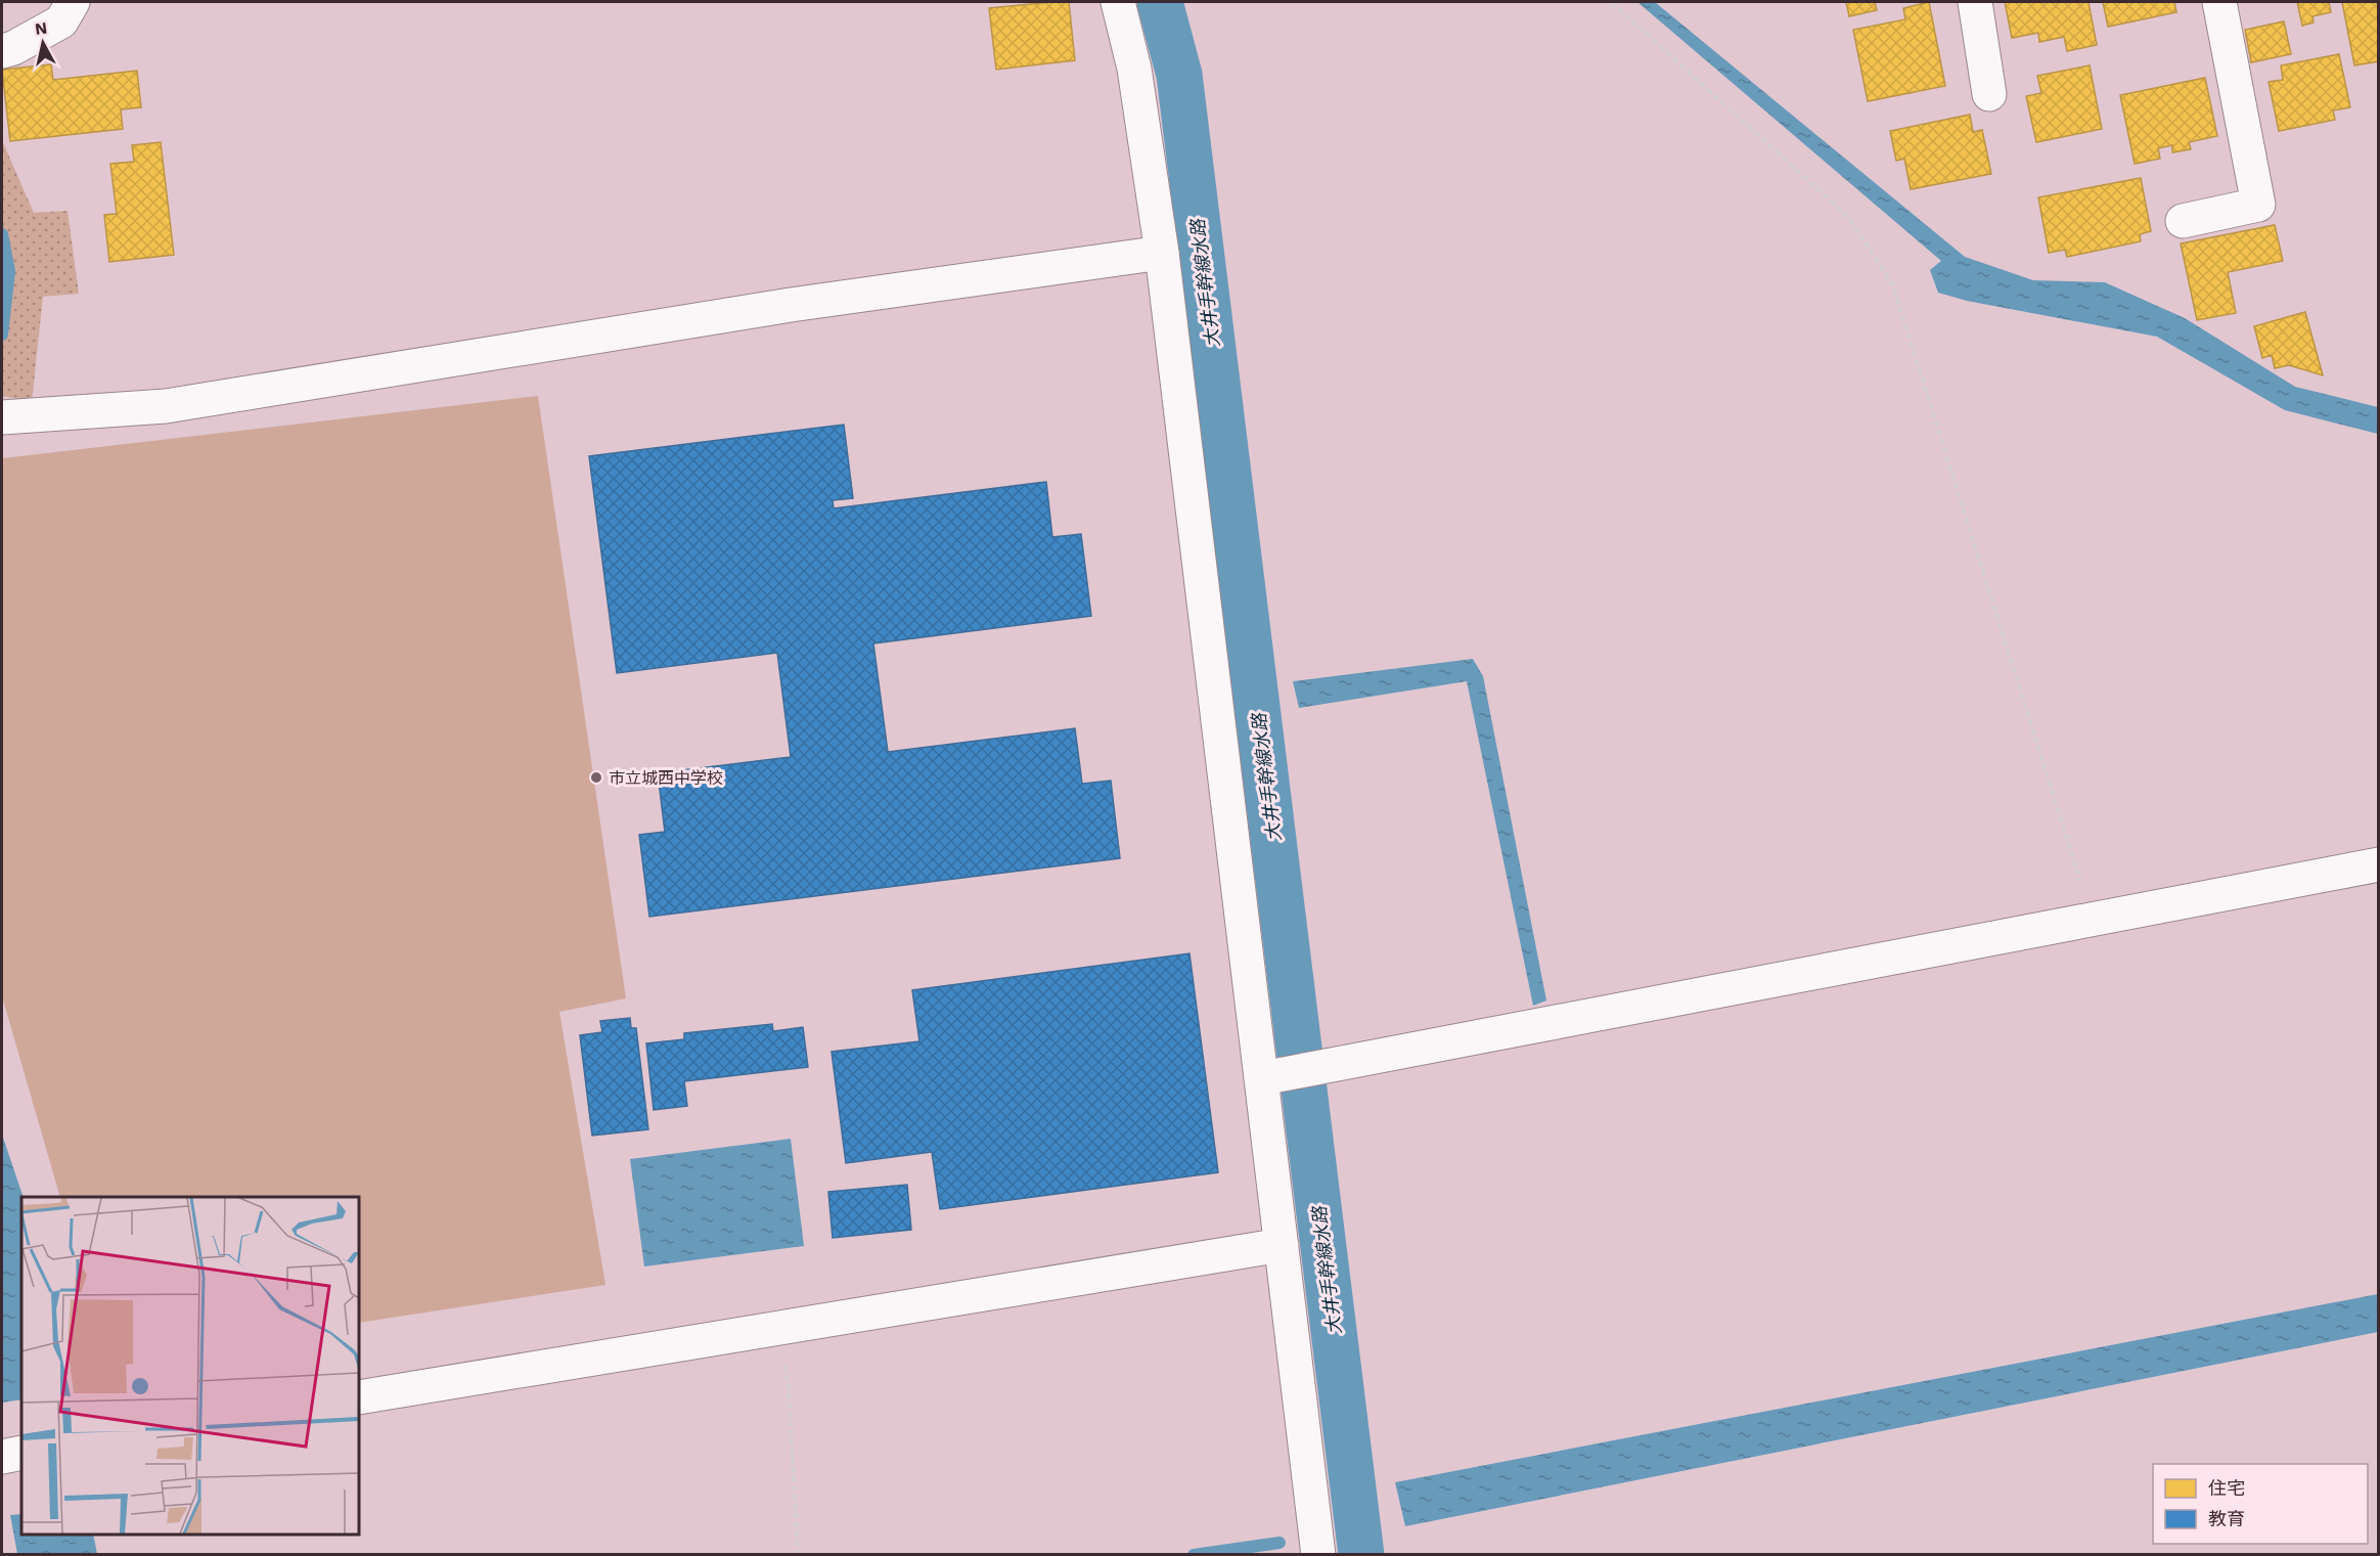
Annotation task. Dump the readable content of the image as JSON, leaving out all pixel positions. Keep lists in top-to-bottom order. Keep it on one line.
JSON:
{"water":["大井手幹線水路"],"places":["市立城西中学校"],"legend":["住宅","教育"],"north":"top"}
